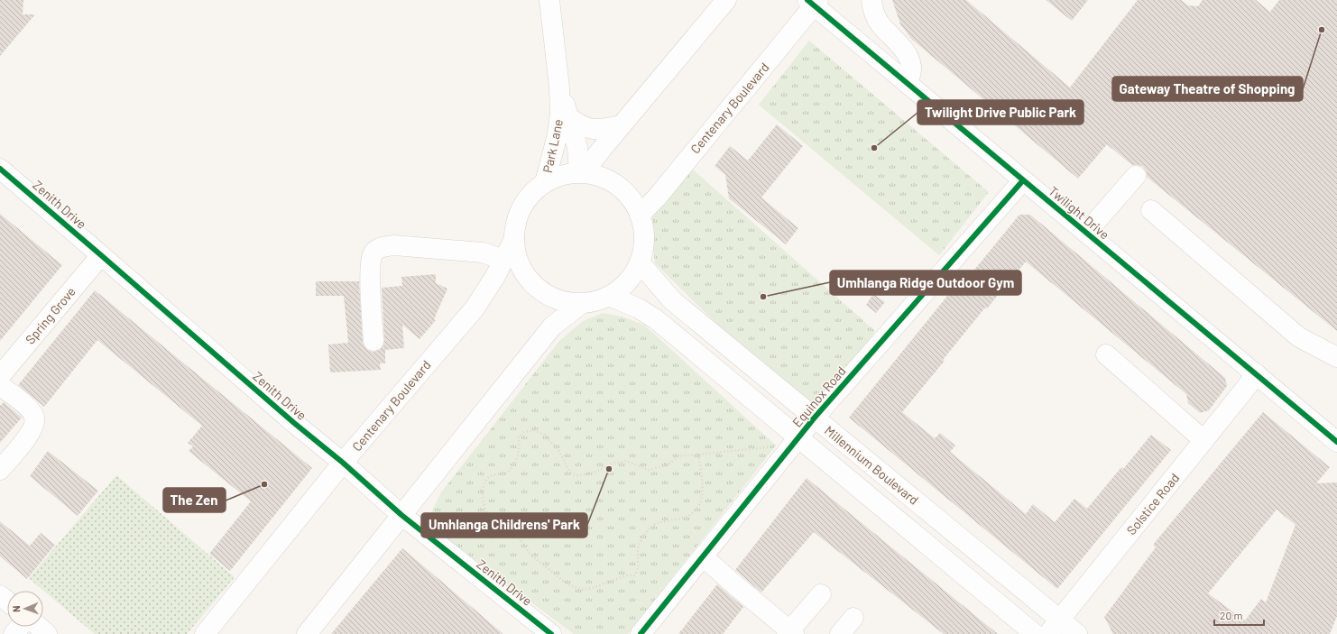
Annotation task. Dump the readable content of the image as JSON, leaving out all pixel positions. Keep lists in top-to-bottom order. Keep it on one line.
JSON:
{"streets":{"street":["Centenary Boulevard","Park Lane","Zenith Drive","Twilight Drive","Spring Grove","Equinox Road","Millennium Boulevard","Solstice Road"]},"crossings":[["Centenary Boulevard","Zenith Drive"],["Centenary Boulevard","Twilight Drive"],["Zenith Drive","Spring Grove"],["Twilight Drive","Equinox Road"],["Twilight Drive","Solstice Road"],["Equinox Road","Millennium Boulevard"],["Millennium Boulevard","Solstice Road"]],"places":["Gateway Theatre of Shopping","Twilight Drive Public Park","Umhlanga Ridge Outdoor Gym","Umhlanga Childrens' Park","The Zen"],"scale_bar":"20 m","north":"left"}
